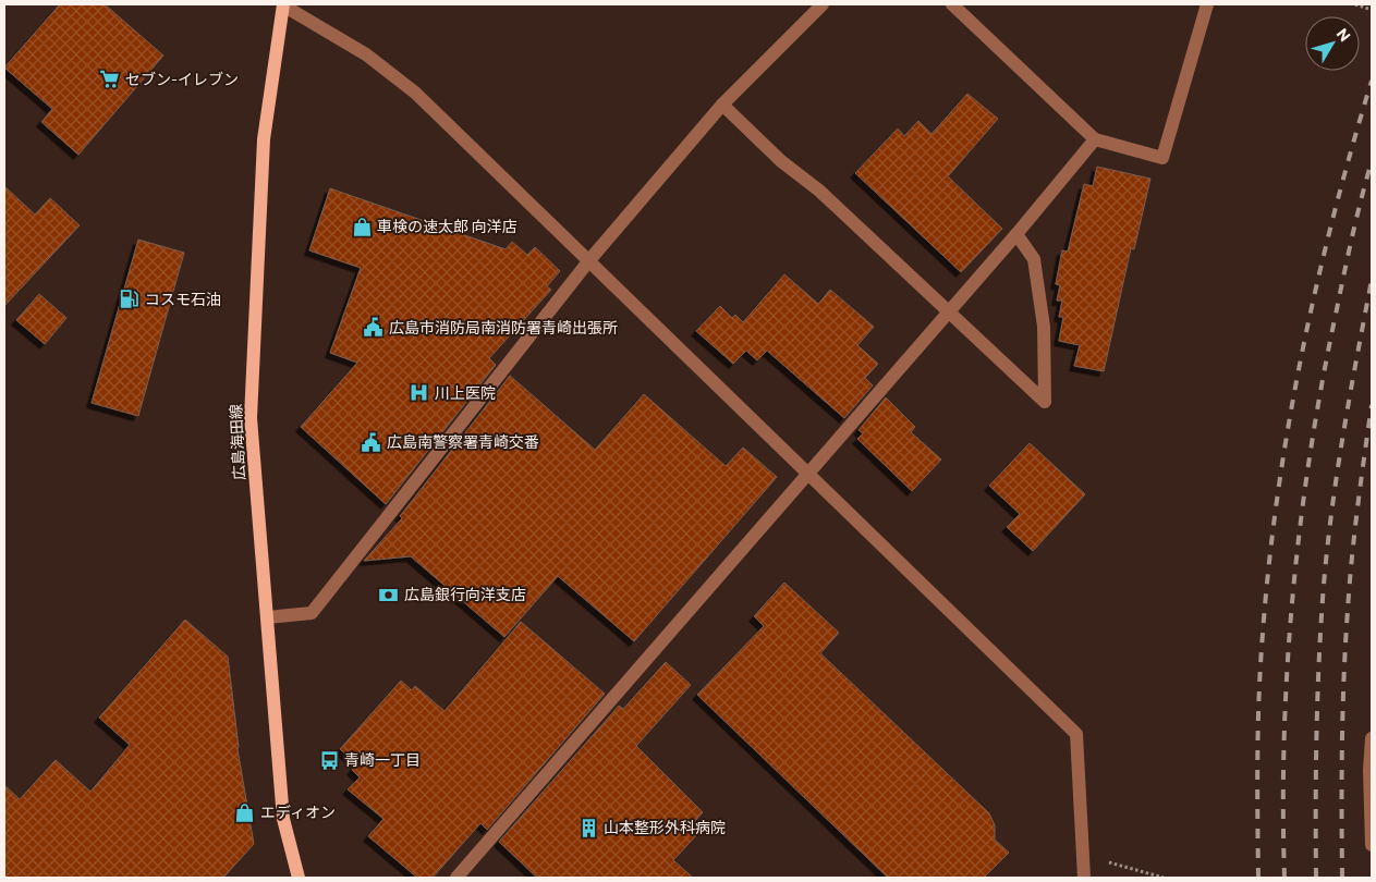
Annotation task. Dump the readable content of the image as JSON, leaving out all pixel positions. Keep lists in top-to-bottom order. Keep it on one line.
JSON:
{"streets":{"main road":["広島海田線"]},"places":{"supermarket":["セブン-イレブン"],"shop":["車検の速太郎 向洋店","エディオン"],"fuel station":["コスモ石油"],"public building":["広島市消防局南消防署青崎出張所","広島南警察署青崎交番"],"hospital":["川上医院"],"bank":["広島銀行向洋支店"],"bus stop":["青崎一丁目"],"building":["山本整形外科病院"]},"north":"top right"}
